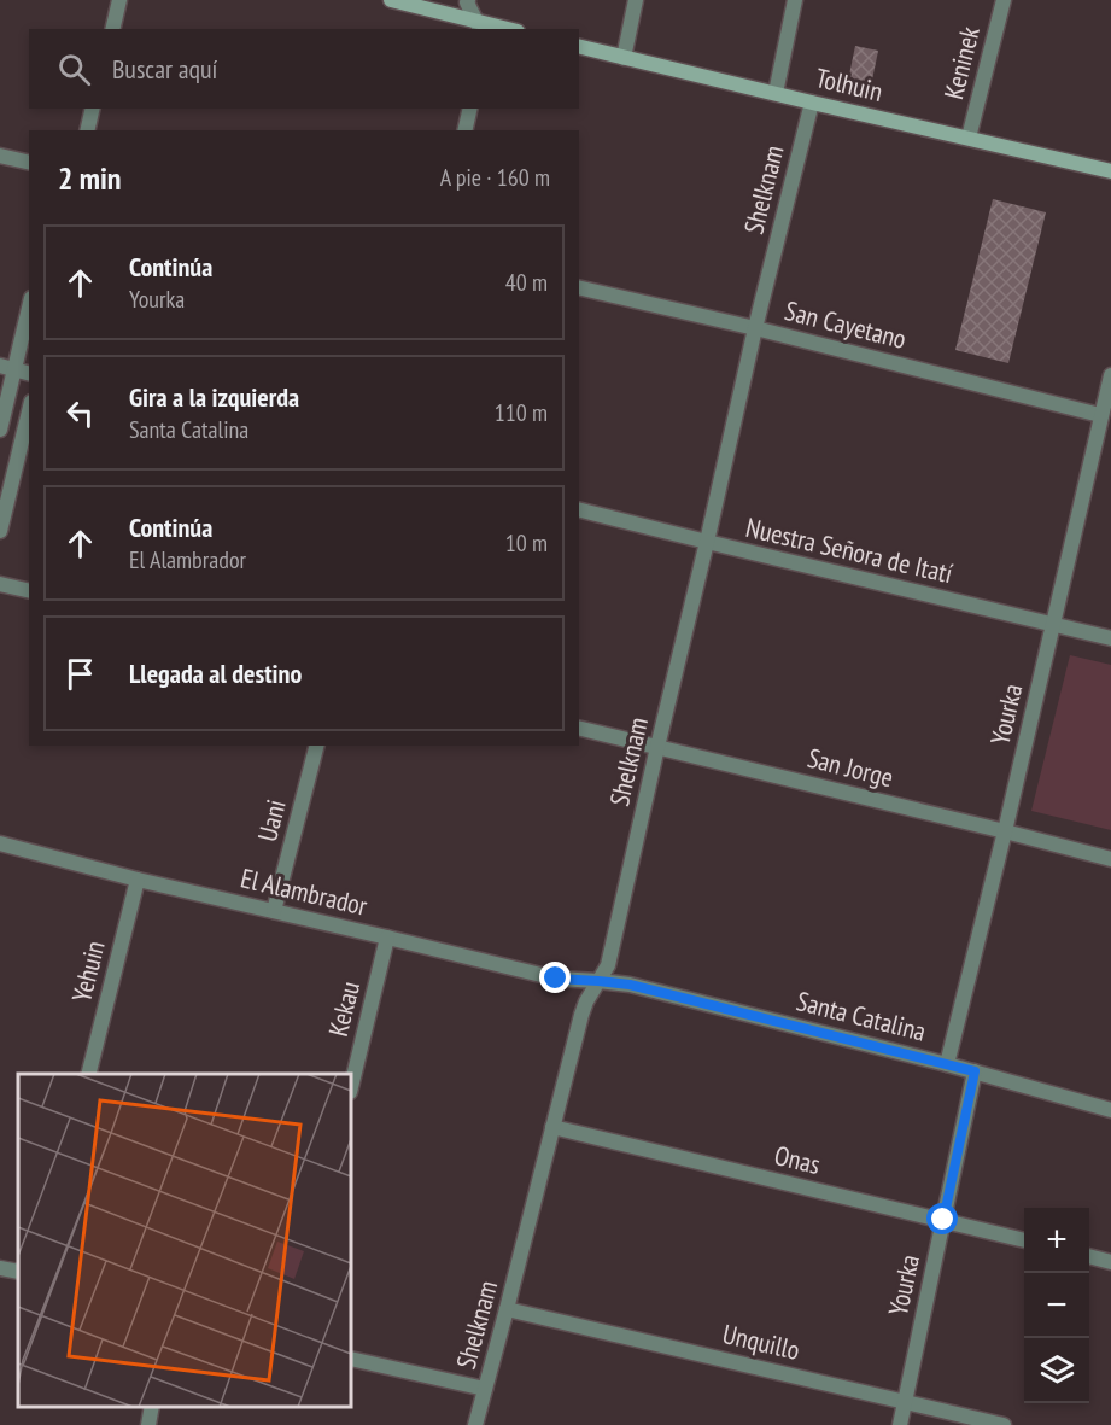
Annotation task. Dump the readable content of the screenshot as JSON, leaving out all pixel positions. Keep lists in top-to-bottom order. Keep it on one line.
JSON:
{"streets":{"street":["Keninek","Tolhuin","Shelknam","San Cayetano","Nuestra Señora de Itatí","Yourka","San Jorge","Uani","El Alambrador","Yehuin","Kekau","Santa Catalina","Onas","Unquillo"]},"crossings":[["Keninek","Tolhuin"],["Tolhuin","Shelknam"],["Shelknam","San Cayetano"],["Shelknam","Nuestra Señora de Itatí"],["Shelknam","San Jorge"],["Shelknam","El Alambrador"],["Shelknam","Santa Catalina"],["Shelknam","Onas"],["Shelknam","Unquillo"],["San Cayetano","Yourka"],["Nuestra Señora de Itatí","Yourka"],["Yourka","San Jorge"],["Yourka","Santa Catalina"],["Yourka","Onas"],["Yourka","Unquillo"],["Uani","El Alambrador"],["El Alambrador","Yehuin"],["El Alambrador","Kekau"],["El Alambrador","Santa Catalina"]],"page":{"search":"Buscar aquí","heading":["2 min","A pie · 160 m"],"list":[["Continúa","Yourka","40 m"],["Gira a la izquierda","Santa Catalina","110 m"],["Continúa","El Alambrador","10 m"],"Llegada al destino"],"map_buttons":["+","−"]}}
